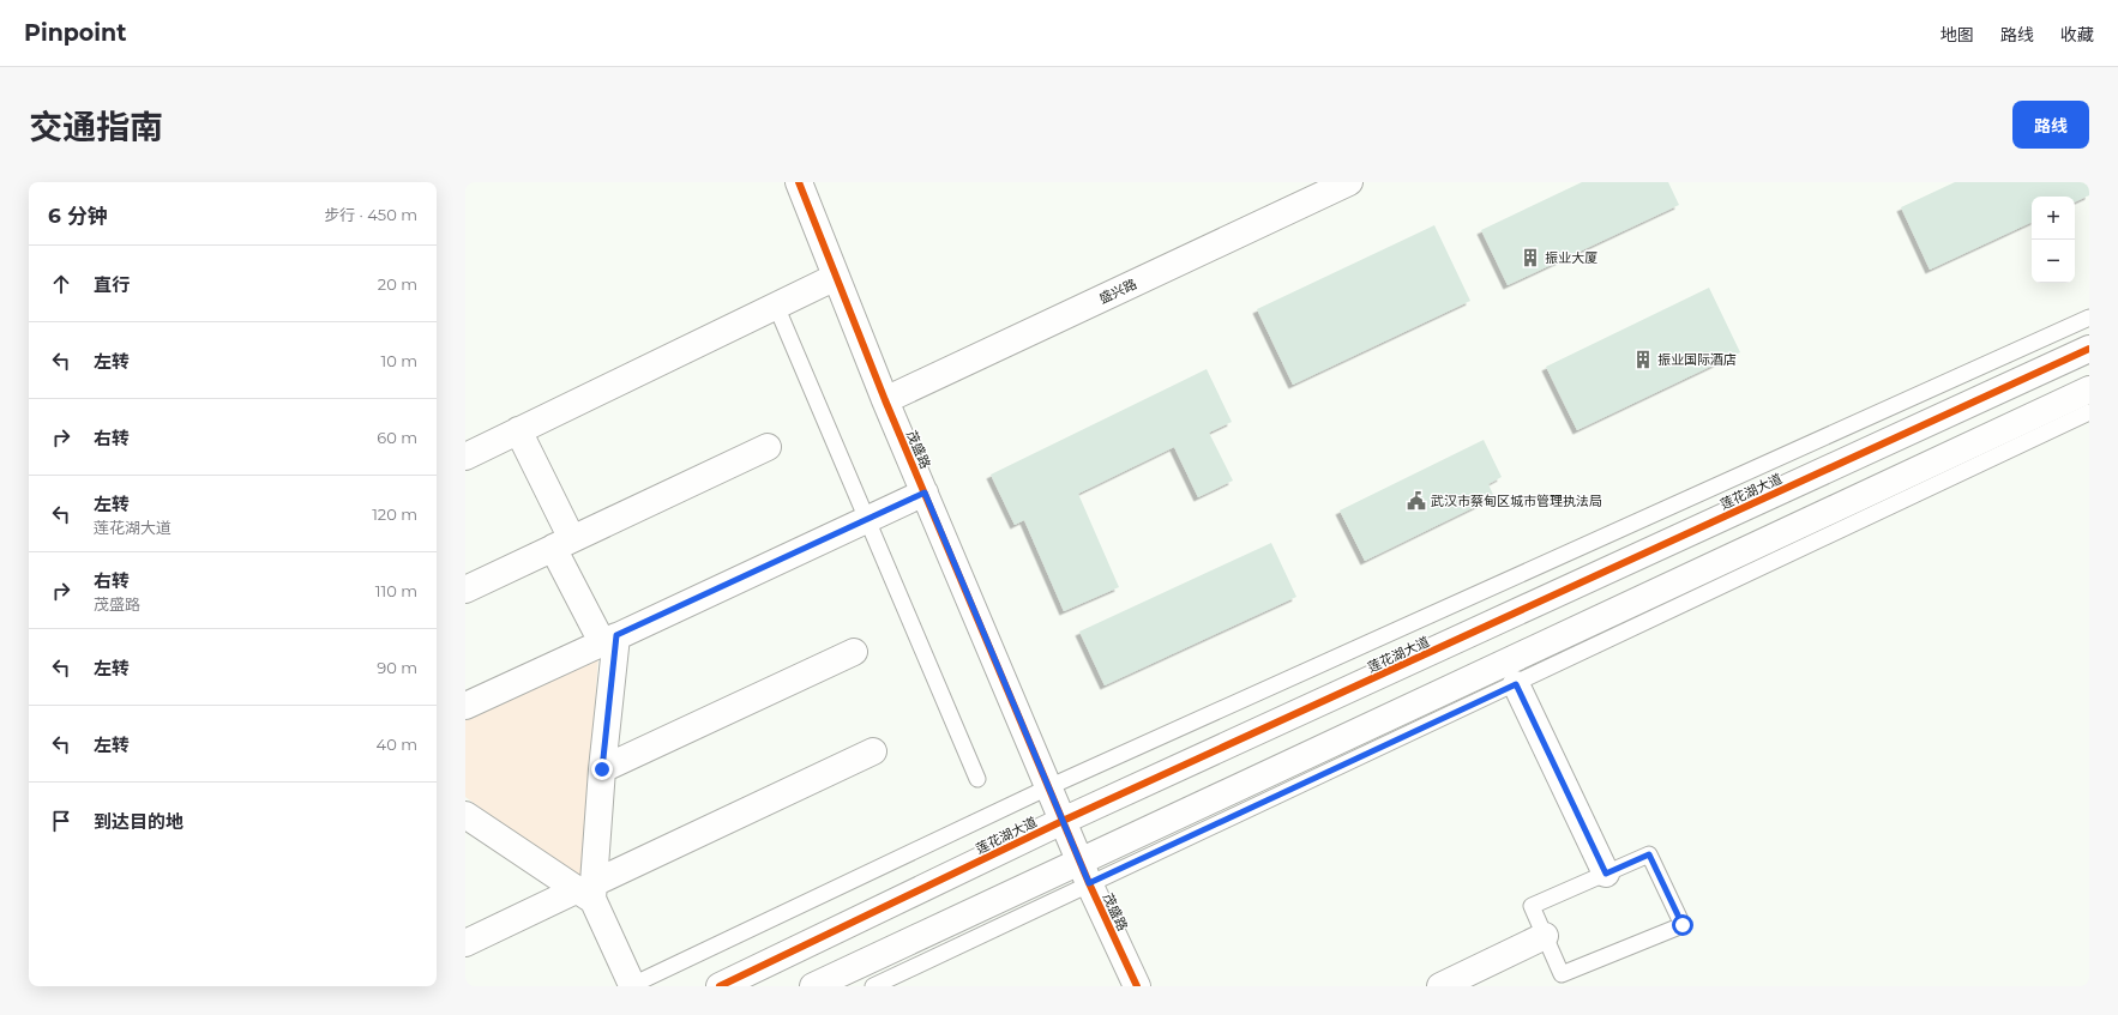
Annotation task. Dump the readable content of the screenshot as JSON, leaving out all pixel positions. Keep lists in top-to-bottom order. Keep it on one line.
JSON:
{"streets":{"street":["盛兴路","茂盛路","莲花湖大道"]},"crossings":[["盛兴路","茂盛路"],["茂盛路","莲花湖大道"]],"places":{"building":["振业大厦","振业国际酒店"],"public building":["武汉市蔡甸区城市管理执法局"]},"page":{"header":"Pinpoint","nav":["地图","路线","收藏"],"title":"交通指南","buttons":"路线","heading":["6 分钟","步行 · 450 m"],"map_buttons":["+","−"],"list":[["直行","20 m"],["左转","10 m"],["右转","60 m"],["左转","莲花湖大道","120 m"],["右转","茂盛路","110 m"],["左转","90 m"],["左转","40 m"],"到达目的地"]}}
